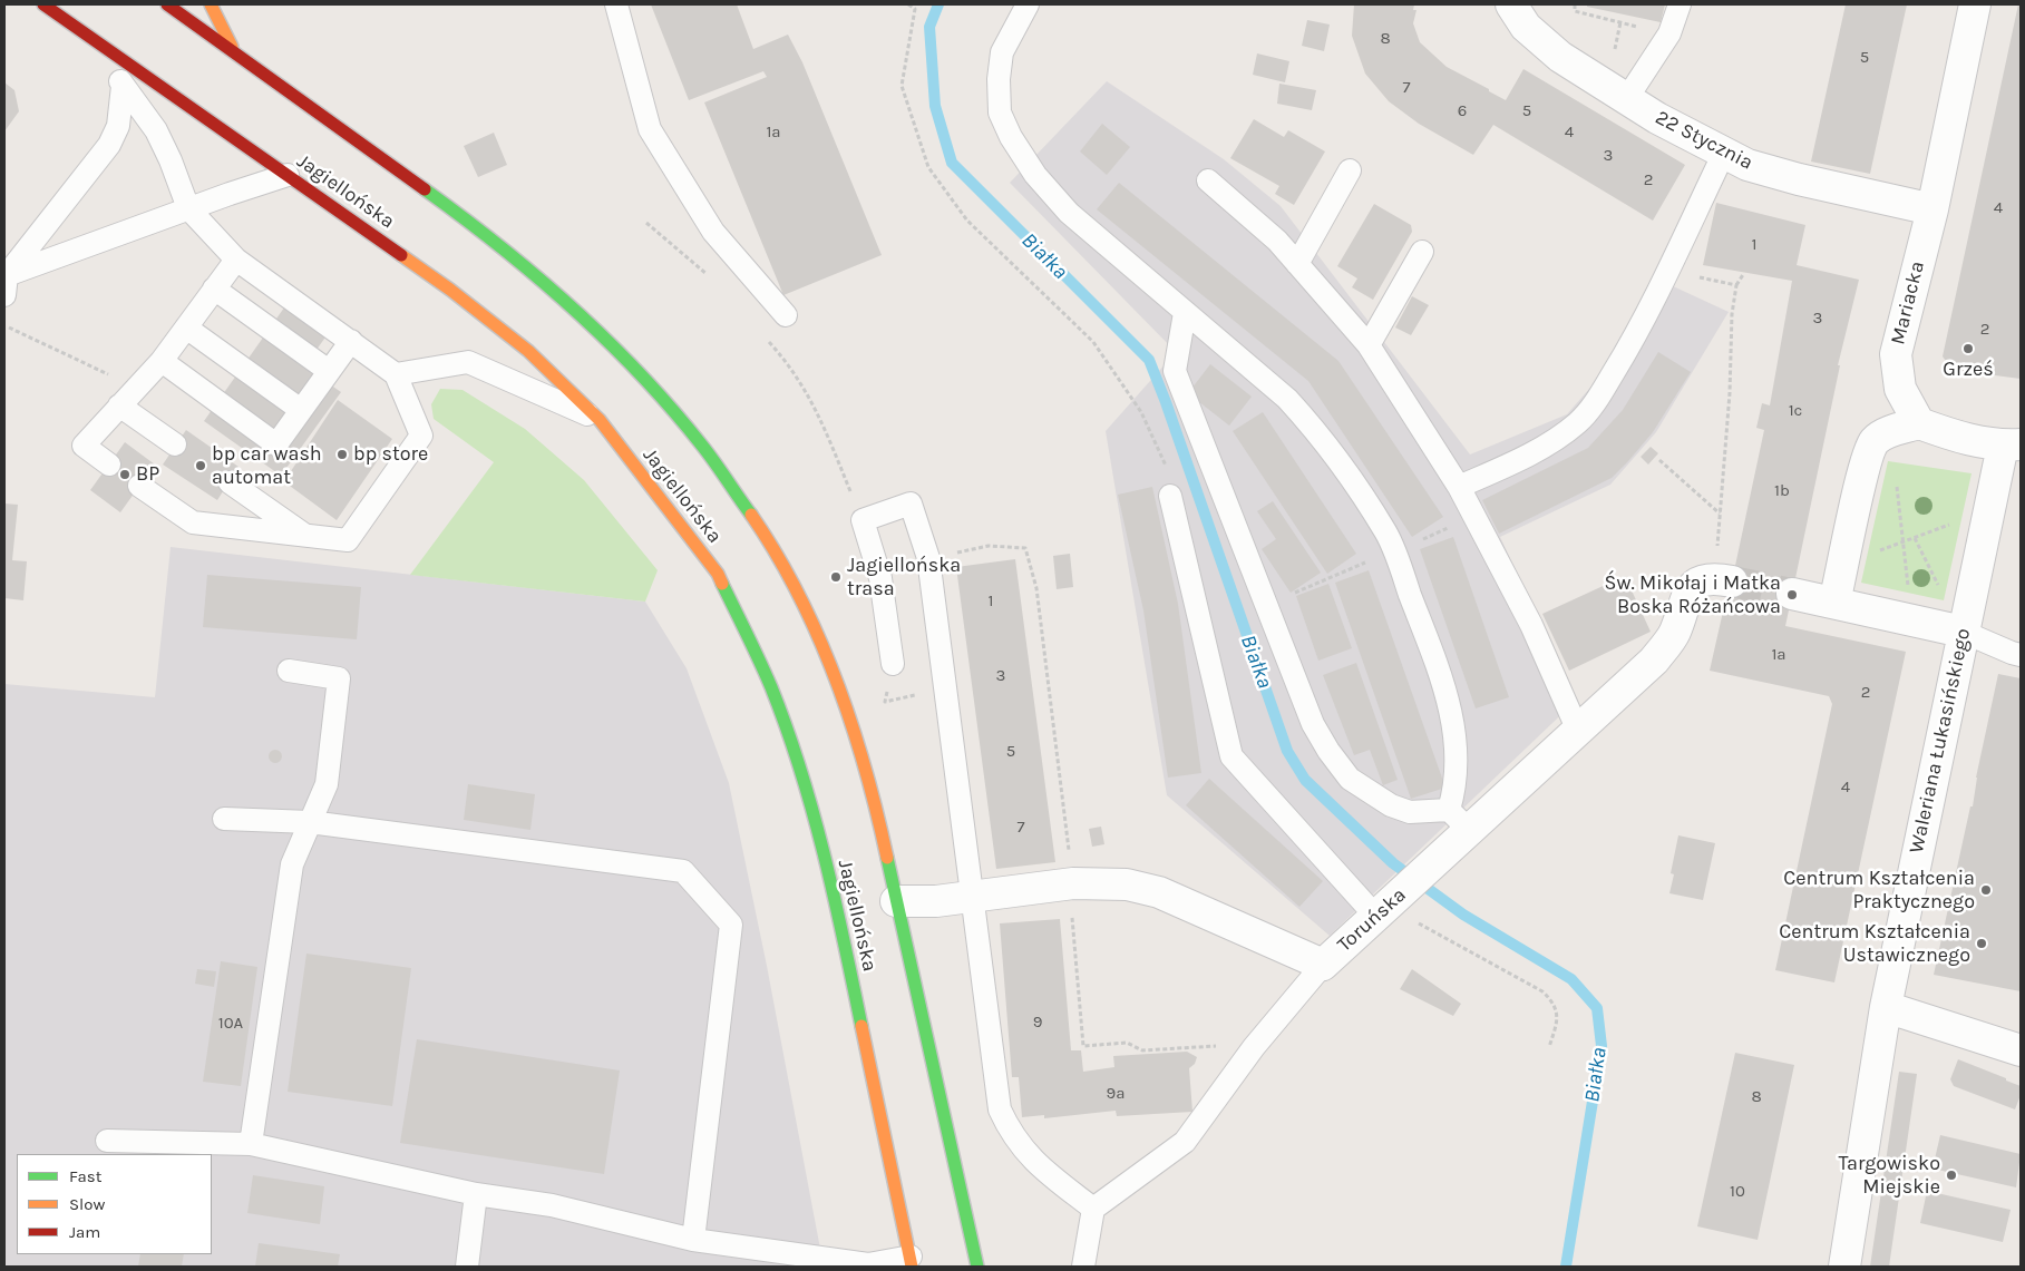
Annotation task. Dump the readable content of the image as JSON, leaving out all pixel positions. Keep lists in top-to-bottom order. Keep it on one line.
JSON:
{"streets":{"main road":["Jagiellońska"],"street":["22 Stycznia","Mariacka","Waleriana Łukasińskiego","Toruńska"]},"crossings":[["22 Stycznia","Mariacka"],["Jagiellońska","Toruńska"]],"water":["Białka"],"places":["Grześ","bp store","bp car wash automat","BP","Jagiellońska trasa","Św. Mikołaj i Matka Boska Różańcowa","Centrum Kształcenia Praktycznego","Centrum Kształcenia Ustawicznego","Targowisko Miejskie"],"house_numbers":["8","5","7","6","5","1a","4","3","2","4","1","3","2","1c","1b","1","1a","3","2","5","4","7","9","10A","9a","8","10"],"legend":["Fast","Slow","Jam"]}
